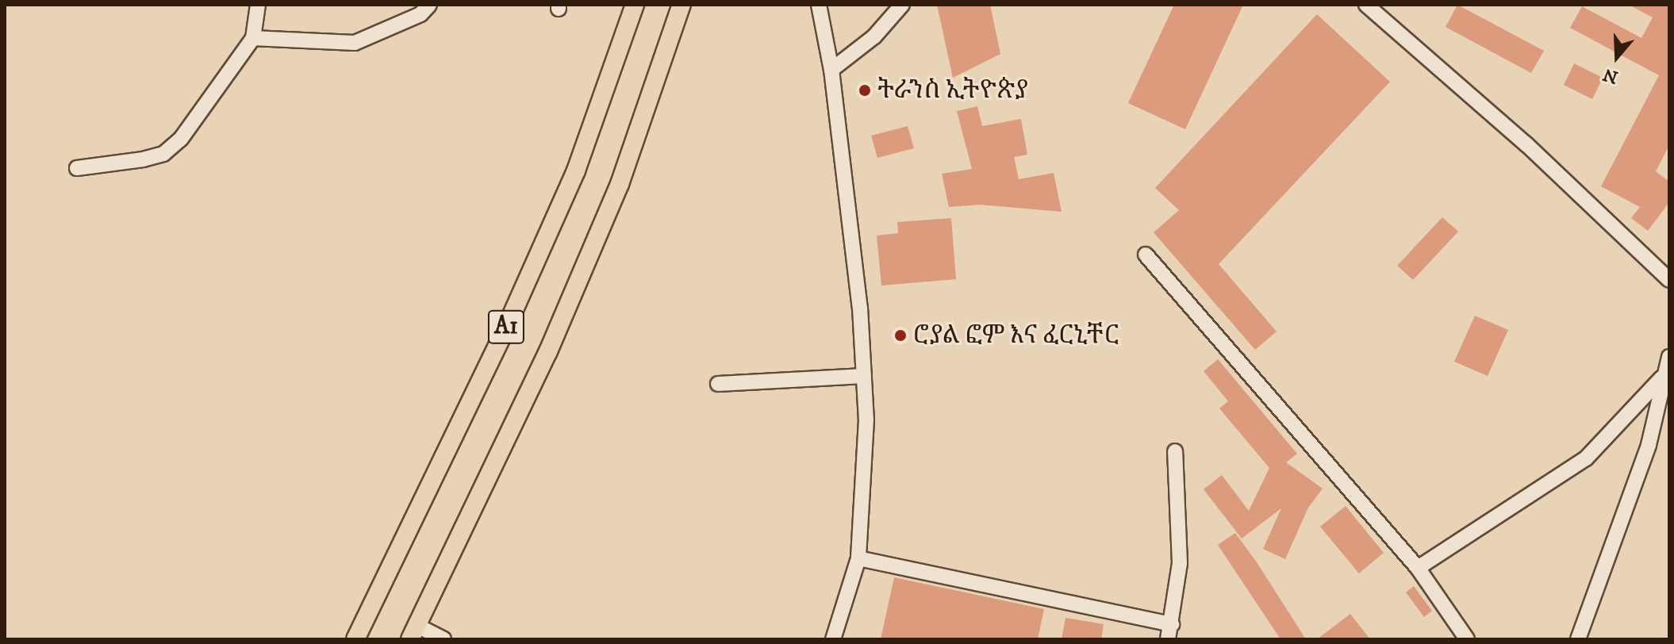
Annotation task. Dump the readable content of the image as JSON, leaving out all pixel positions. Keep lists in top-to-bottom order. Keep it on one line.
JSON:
{"streets":{"main road":["A1"]},"places":["ትራንስ ኢትዮጵያ","ሮያል ፎም እና ፈርኒቸር"],"north":"bottom"}
